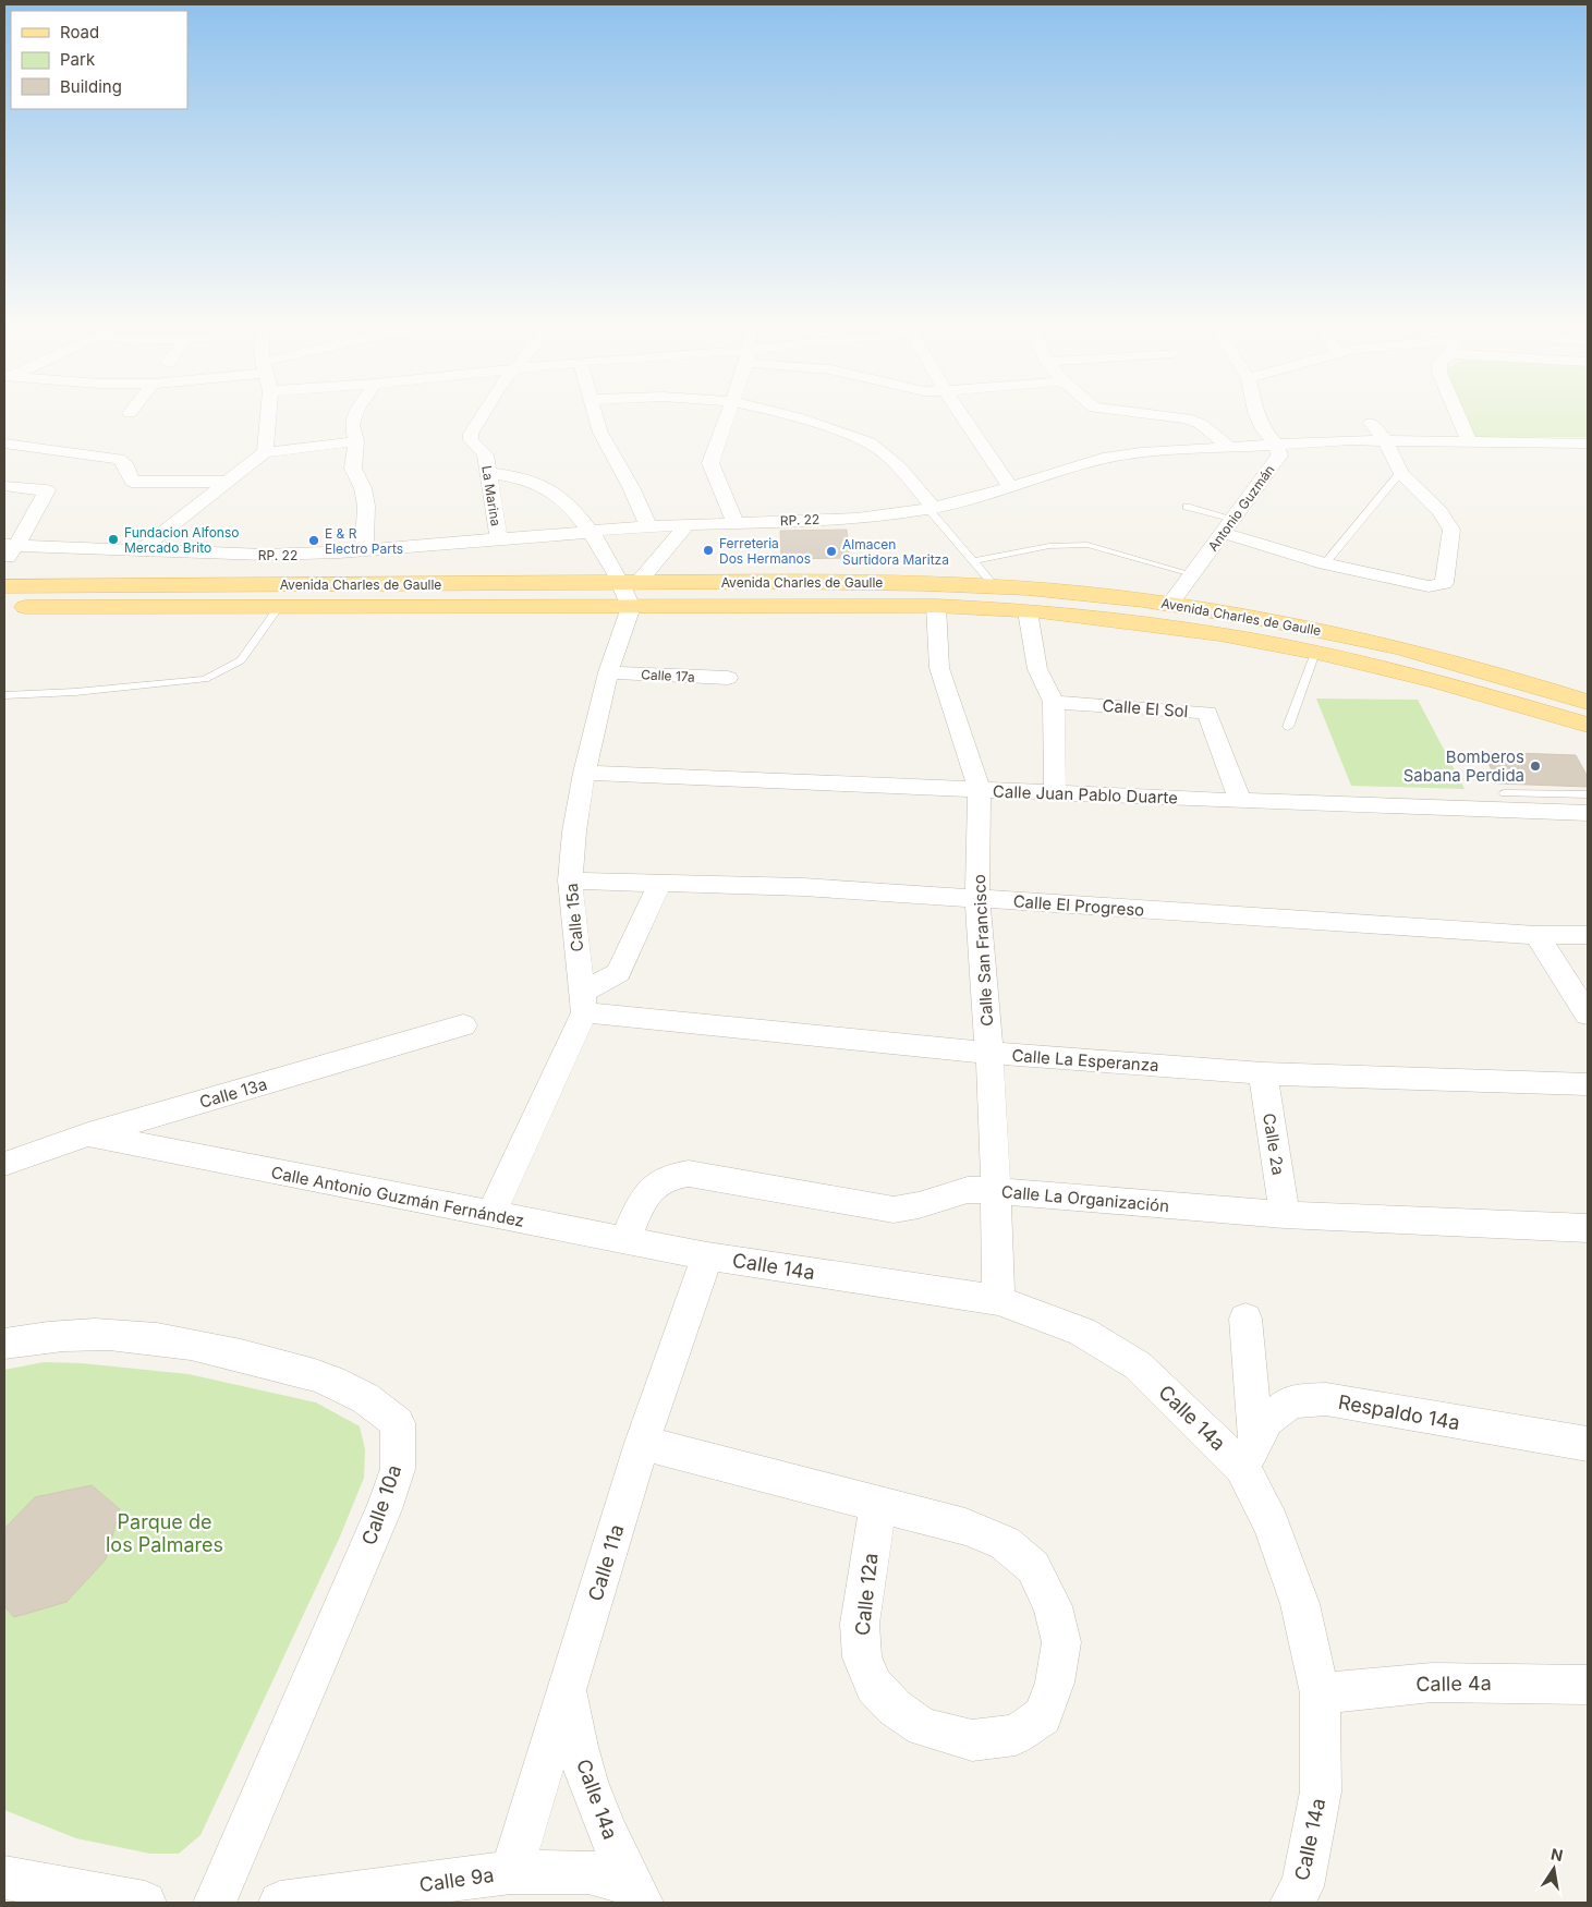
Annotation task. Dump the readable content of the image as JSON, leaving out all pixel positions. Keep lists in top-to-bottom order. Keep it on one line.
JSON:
{"streets":{"main road":["Avenida Charles de Gaulle"],"street":["La Marina","Antonio Guzmán","RP. 22","Calle 17a","Calle El Sol","Calle Juan Pablo Duarte","Calle El Progreso","Calle 15a","Calle San Francisco","Calle La Esperanza","Calle 13a","Calle 2a","Calle Antonio Guzmán Fernández","Calle La Organización","Calle 14a","Respaldo 14a","Calle 10a","Calle 11a","Calle 12a","Calle 4a","Calle 9a"]},"crossings":[["La Marina","RP. 22"],["Antonio Guzmán","RP. 22"],["Antonio Guzmán","Avenida Charles de Gaulle"],["Avenida Charles de Gaulle","Calle 15a"],["Avenida Charles de Gaulle","Calle San Francisco"],["Calle 17a","Calle 15a"],["Calle El Sol","Calle Juan Pablo Duarte"],["Calle Juan Pablo Duarte","Calle 15a"],["Calle Juan Pablo Duarte","Calle San Francisco"],["Calle El Progreso","Calle 15a"],["Calle El Progreso","Calle San Francisco"],["Calle 15a","Calle La Esperanza"],["Calle San Francisco","Calle La Esperanza"],["Calle San Francisco","Calle La Organización"],["Calle San Francisco","Calle 14a"],["Calle La Esperanza","Calle 2a"],["Calle 13a","Calle Antonio Guzmán Fernández"],["Calle 2a","Calle La Organización"],["Calle Antonio Guzmán Fernández","Calle La Organización"],["Calle Antonio Guzmán Fernández","Calle 14a"],["Calle Antonio Guzmán Fernández","Calle 11a"],["Calle 14a","Respaldo 14a"],["Calle 14a","Calle 11a"],["Calle 14a","Calle 4a"],["Calle 14a","Calle 9a"],["Calle 11a","Calle 12a"],["Calle 11a","Calle 9a"]],"parks":["Parque de los Palmares"],"places":["Fundacion Alfonso Mercado Brito","E & R Electro Parts","Ferreteria Dos Hermanos","Almacen Surtidora Maritza","Bomberos Sabana Perdida"],"legend":["Road","Park","Building"],"north":"top"}
